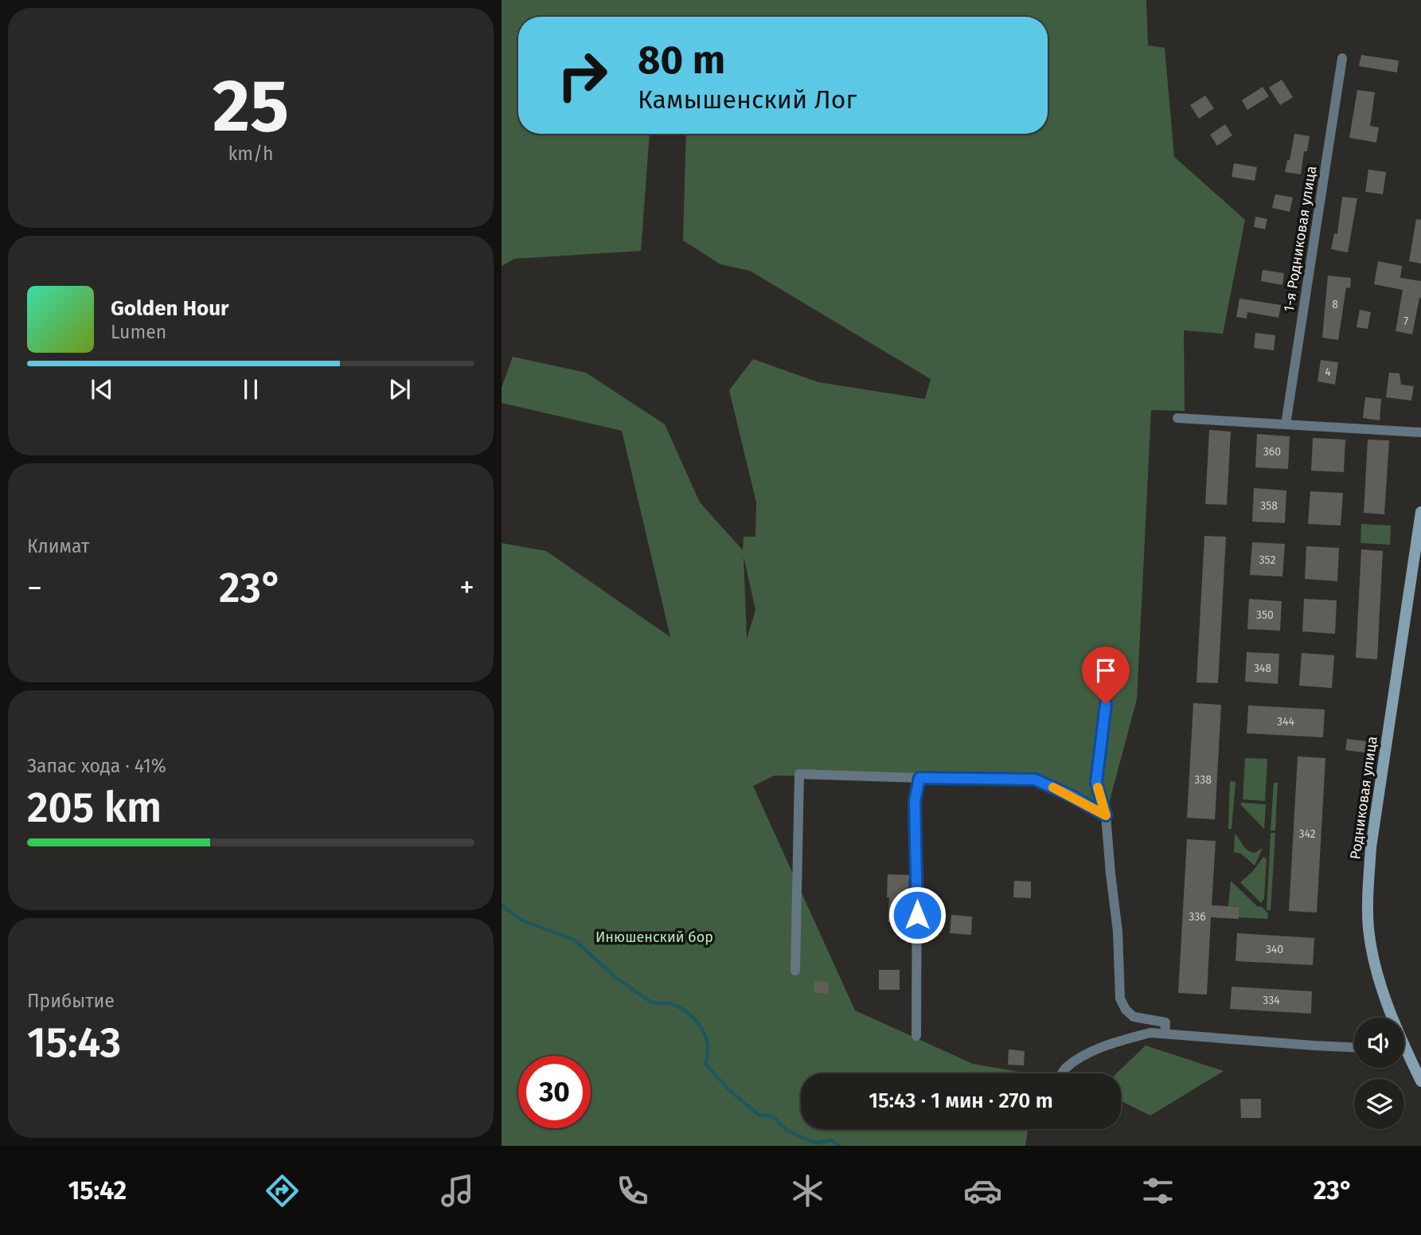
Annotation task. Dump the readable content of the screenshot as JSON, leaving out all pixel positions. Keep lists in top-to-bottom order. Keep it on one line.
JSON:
{"streets":{"street":["1-я Родниковая улица","Родниковая улица"]},"parks":["Инюшенский бор"],"house_numbers":["8","7","4","360","358","352","350","348","344","338","342","336","340","334"],"page":{"tile":[["25","km/h"],"Климат",["Запас хода · 41%","205 km"],["Прибытие","15:43"]],"turn":["80 m","Камышенский Лог"],"song":["Golden Hour","Lumen"],"heat":["−","23°","+"],"limit":"30","trip":"15:43 · 1 мин · 270 m","tabs":["15:42","23°"]}}
